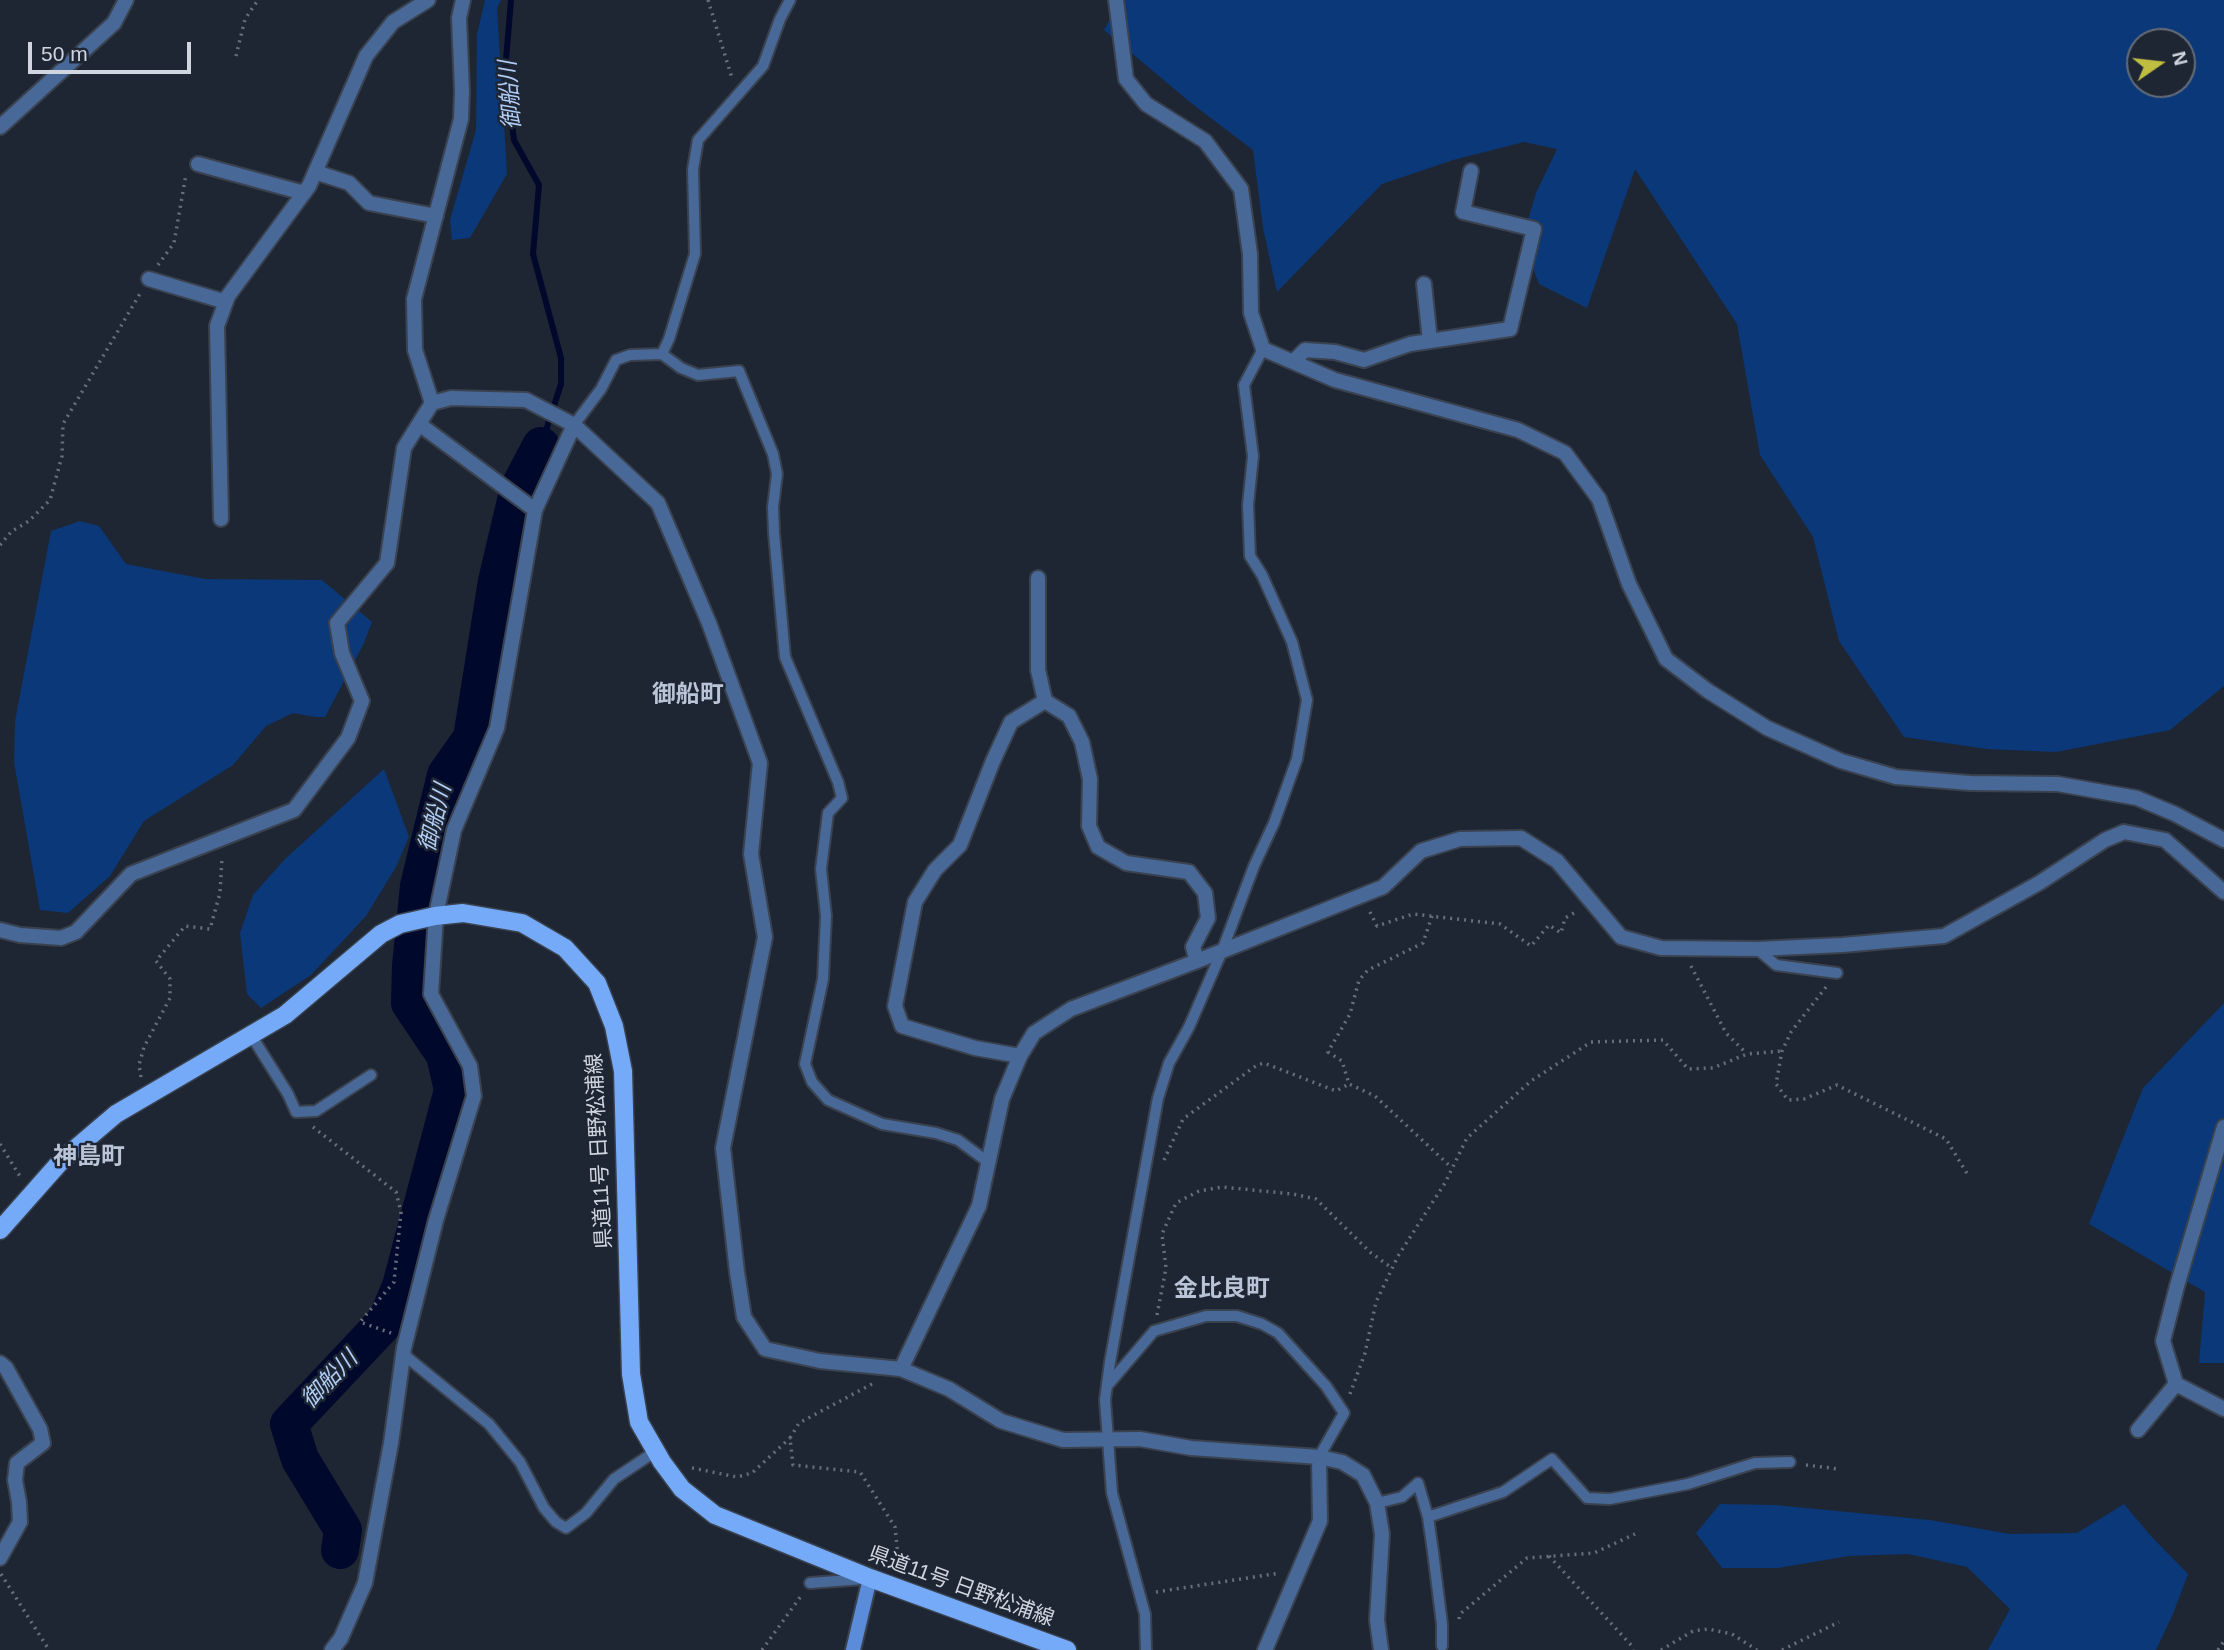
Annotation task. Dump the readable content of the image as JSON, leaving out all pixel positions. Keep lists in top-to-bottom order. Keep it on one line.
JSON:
{"streets":{"main road":["県道11号 日野松浦線"]},"districts":["御船町","神島町","金比良町"],"water":["御船川"],"scale_bar":"50 m","north":"right"}
